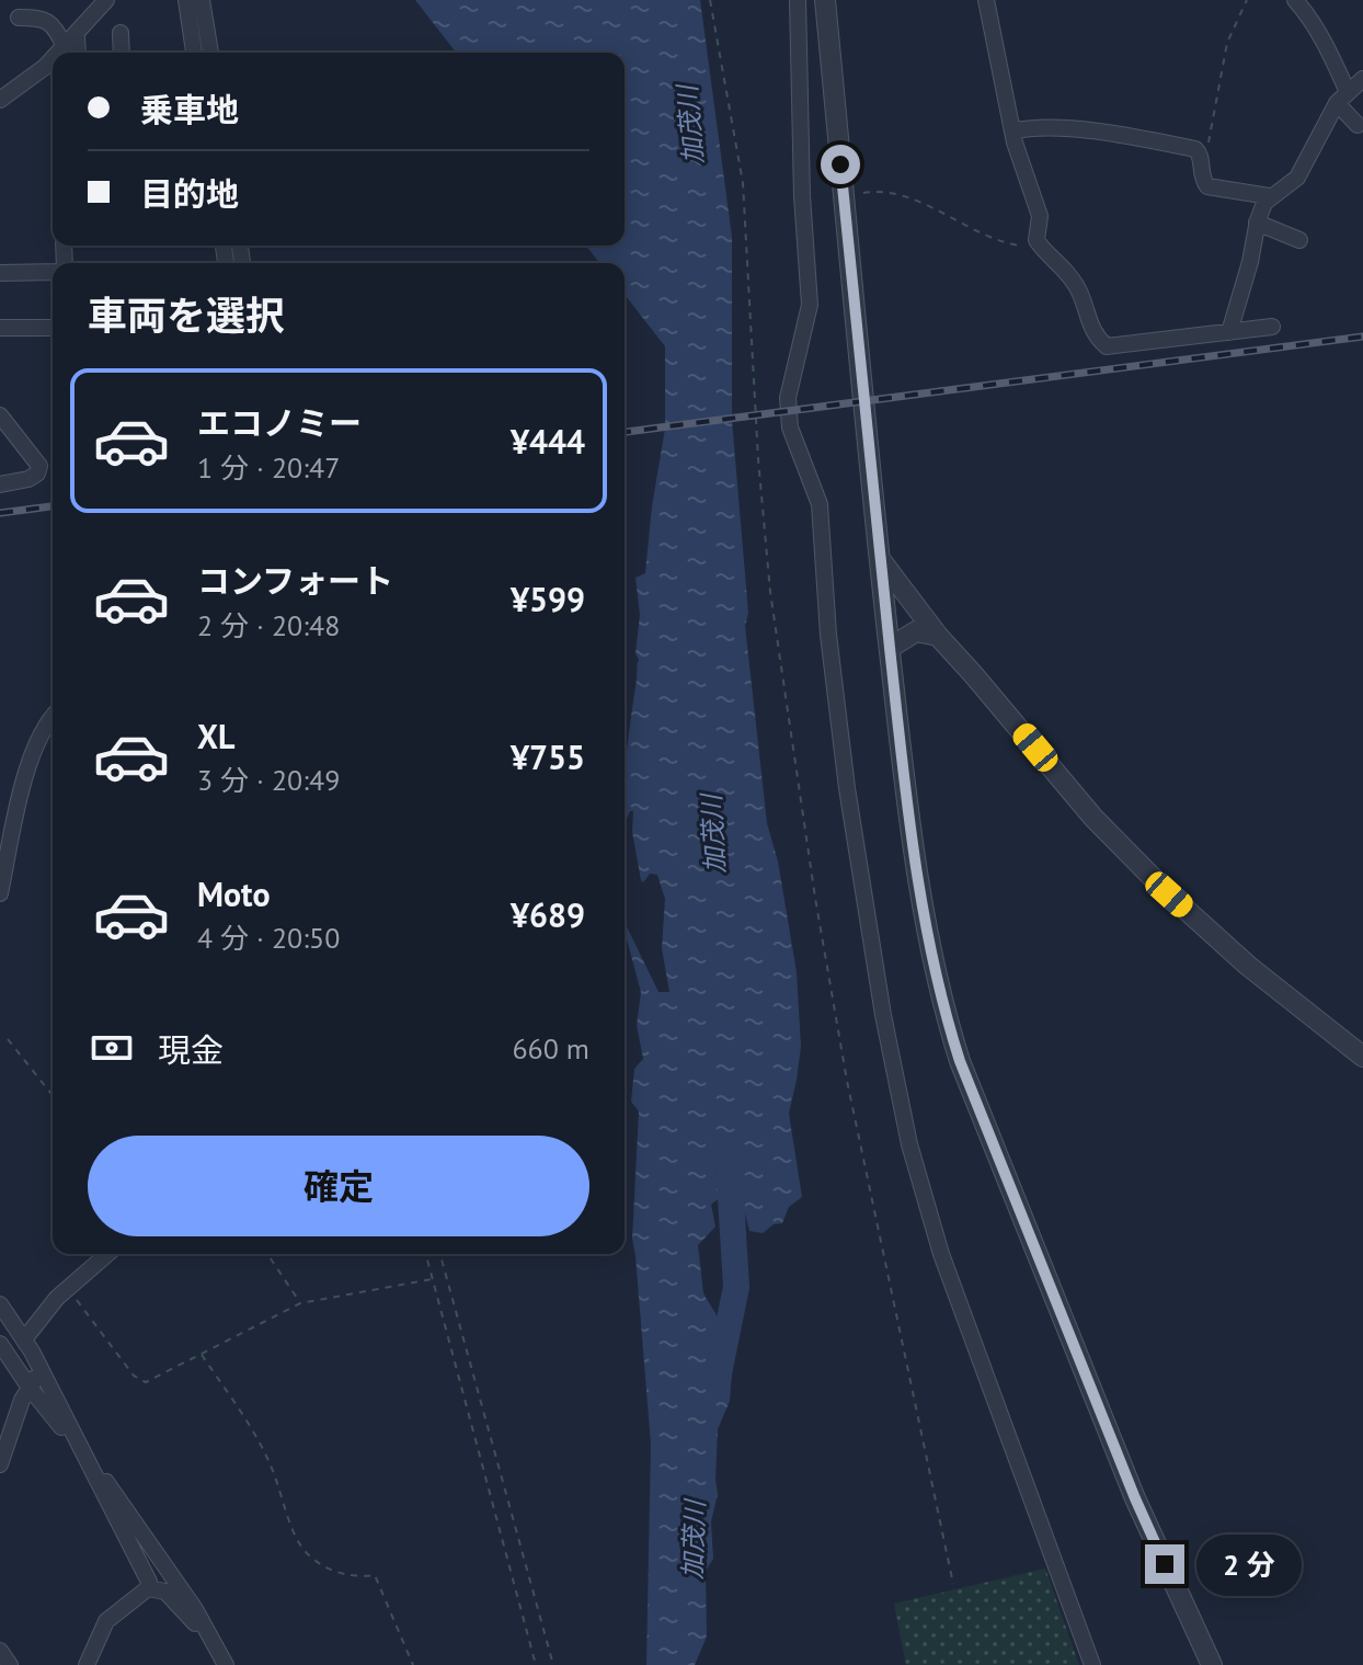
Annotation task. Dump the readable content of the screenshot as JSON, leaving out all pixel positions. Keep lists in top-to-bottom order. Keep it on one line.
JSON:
{"water":["加茂川"],"page":{"banner":["乗車地","目的地"],"heading":"車両を選択","list":[{"name":"エコノミー","note":"1 分 · 20:47","value":"¥444"},{"name":"コンフォート","note":"2 分 · 20:48","value":"¥599"},{"name":"XL","note":"3 分 · 20:49","value":"¥755"},{"name":"Moto","note":"4 分 · 20:50","value":"¥689"}],"pay":["現金","660 m"],"buttons":"確定","bubble":"2 分"}}
